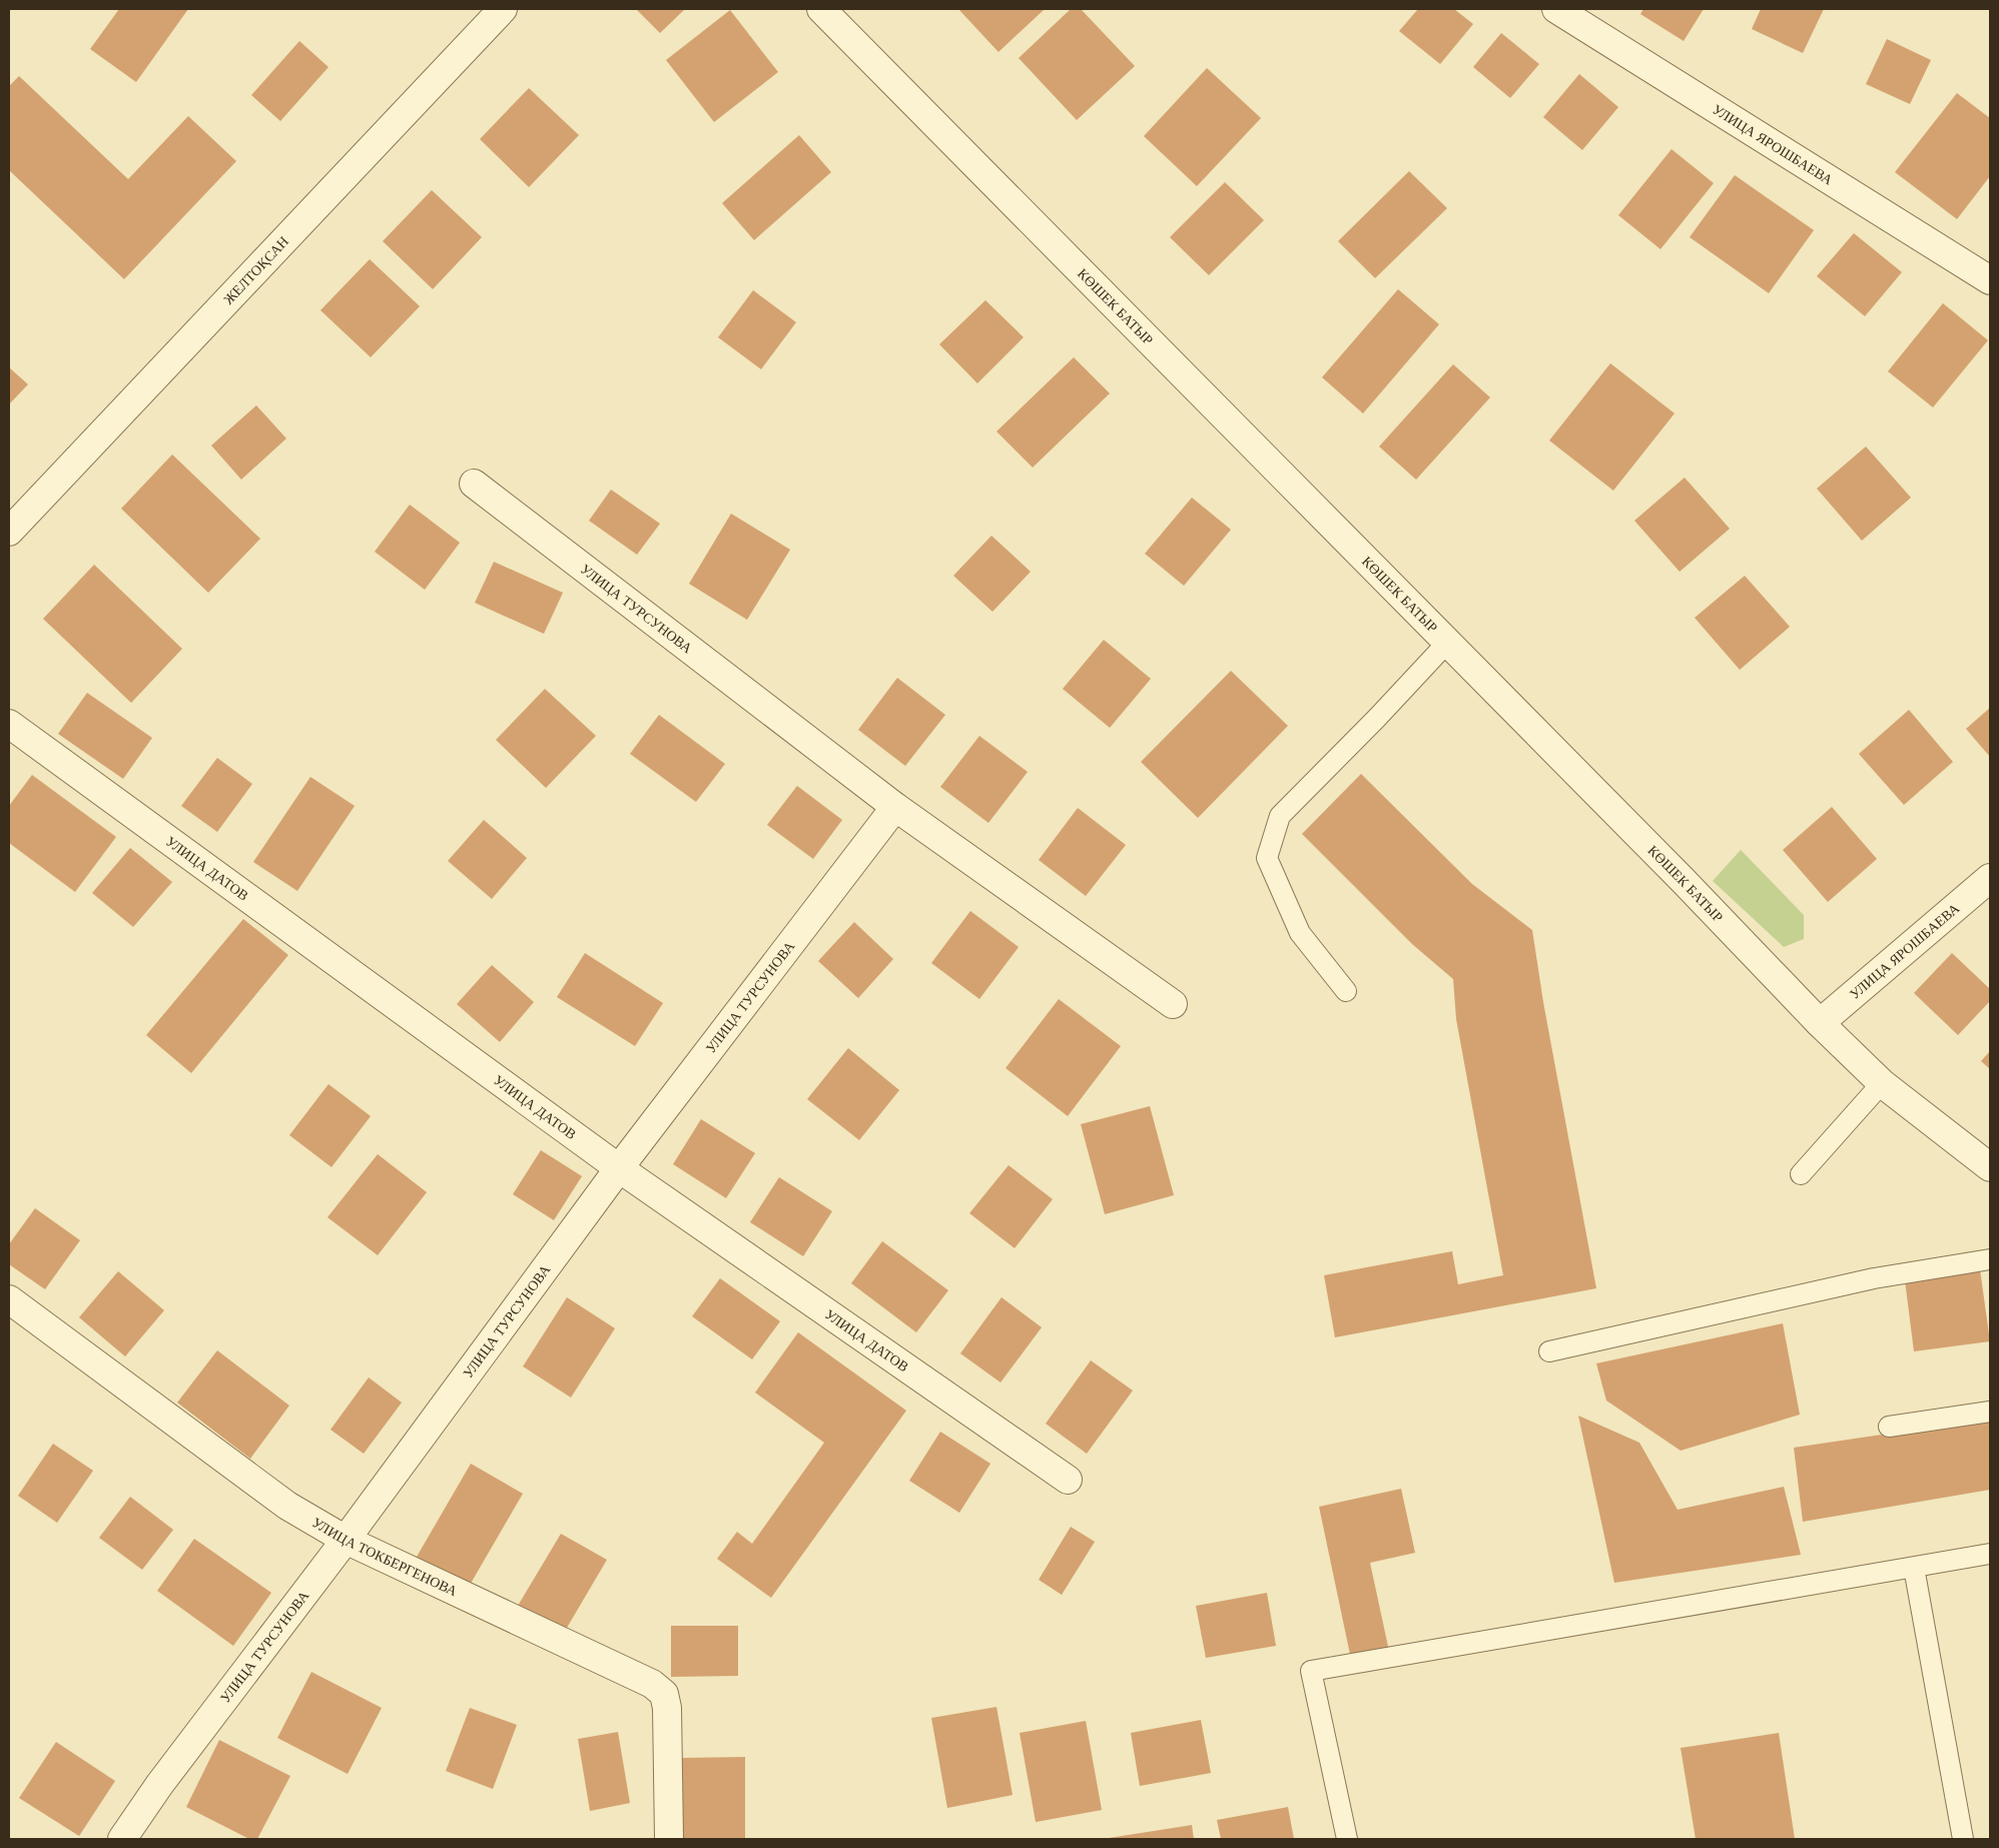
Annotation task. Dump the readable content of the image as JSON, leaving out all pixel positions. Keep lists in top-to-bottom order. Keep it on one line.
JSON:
{"streets":{"street":["УЛИЦА ЯРОШБАЕВА","ЖЕЛТОҚСАН","КӨШЕК БАТЫР","УЛИЦА ТУРСУНОВА","УЛИЦА ДАТОВ","УЛИЦА ТОКБЕРГЕНОВА"]},"crossings":[["УЛИЦА ЯРОШБАЕВА","КӨШЕК БАТЫР"],["УЛИЦА ТУРСУНОВА","УЛИЦА ДАТОВ"],["УЛИЦА ТУРСУНОВА","УЛИЦА ТОКБЕРГЕНОВА"]]}
